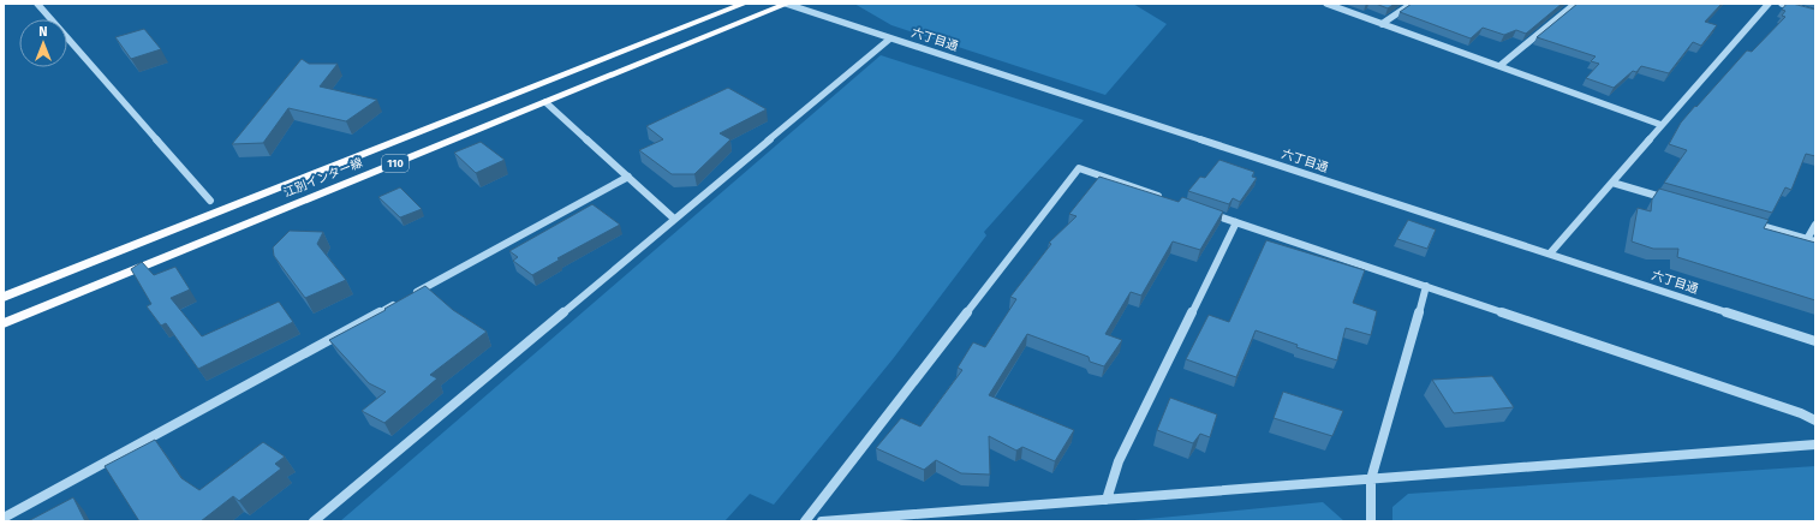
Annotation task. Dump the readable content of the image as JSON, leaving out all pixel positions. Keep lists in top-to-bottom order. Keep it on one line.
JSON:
{"streets":{"main road":["110","江別インター線"],"street":["六丁目通"]},"crossings":[["六丁目通","江別インター線"]],"north":"top"}
